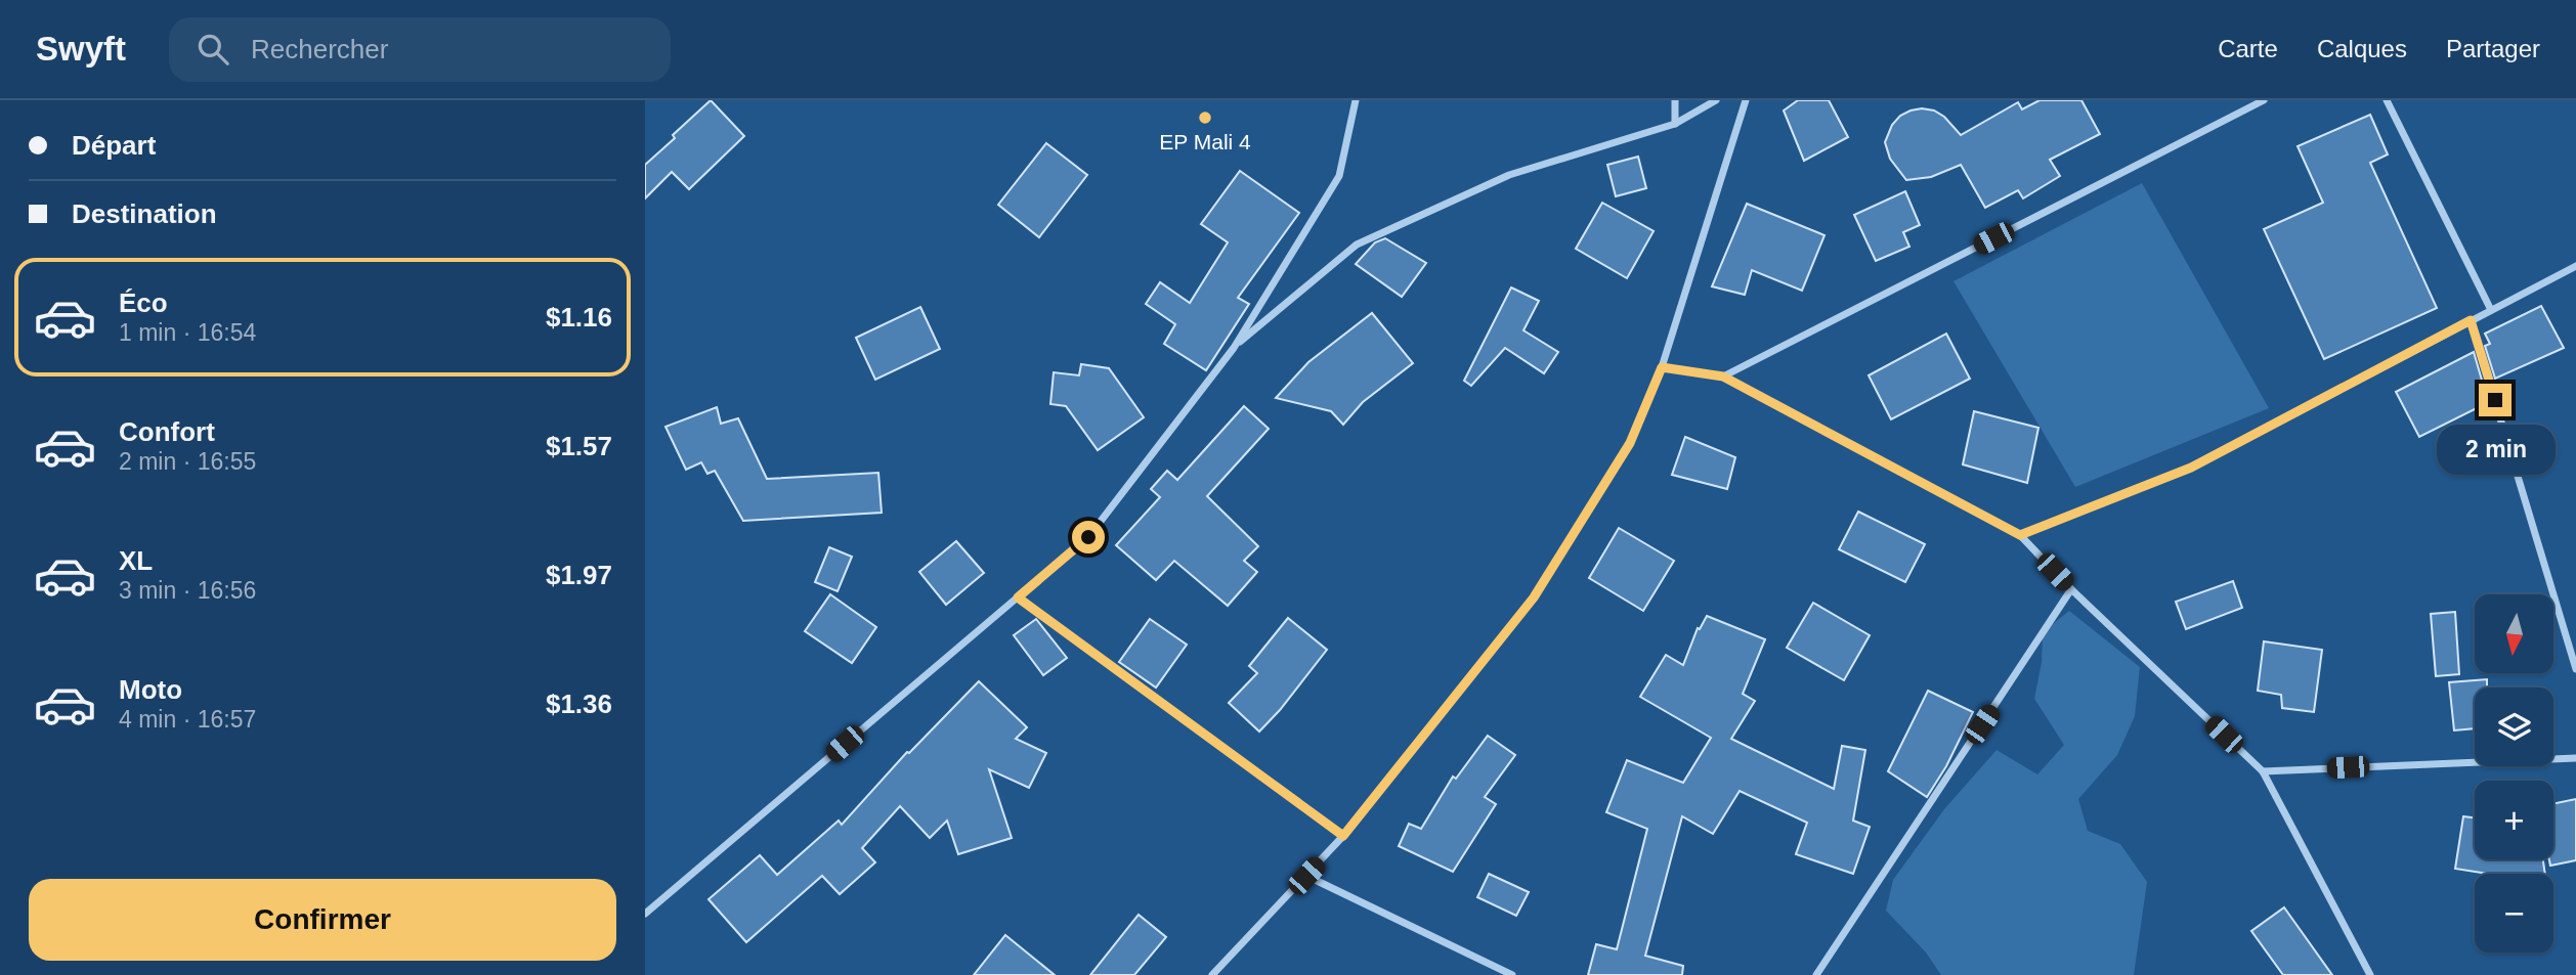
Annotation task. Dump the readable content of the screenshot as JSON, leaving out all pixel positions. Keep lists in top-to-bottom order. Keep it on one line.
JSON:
{"places":["EP Mali 4"],"north":"bottom","page":{"header":"Swyft","search":"Rechercher","nav":["Carte","Calques","Partager"],"banner":["Départ","Destination"],"list":[{"name":"Éco","note":"1 min · 16:54","value":"$1.16"},{"name":"Confort","note":"2 min · 16:55","value":"$1.57"},{"name":"XL","note":"3 min · 16:56","value":"$1.97"},{"name":"Moto","note":"4 min · 16:57","value":"$1.36"}],"bubble":"2 min","map_buttons":["+","−"],"buttons":"Confirmer"}}
